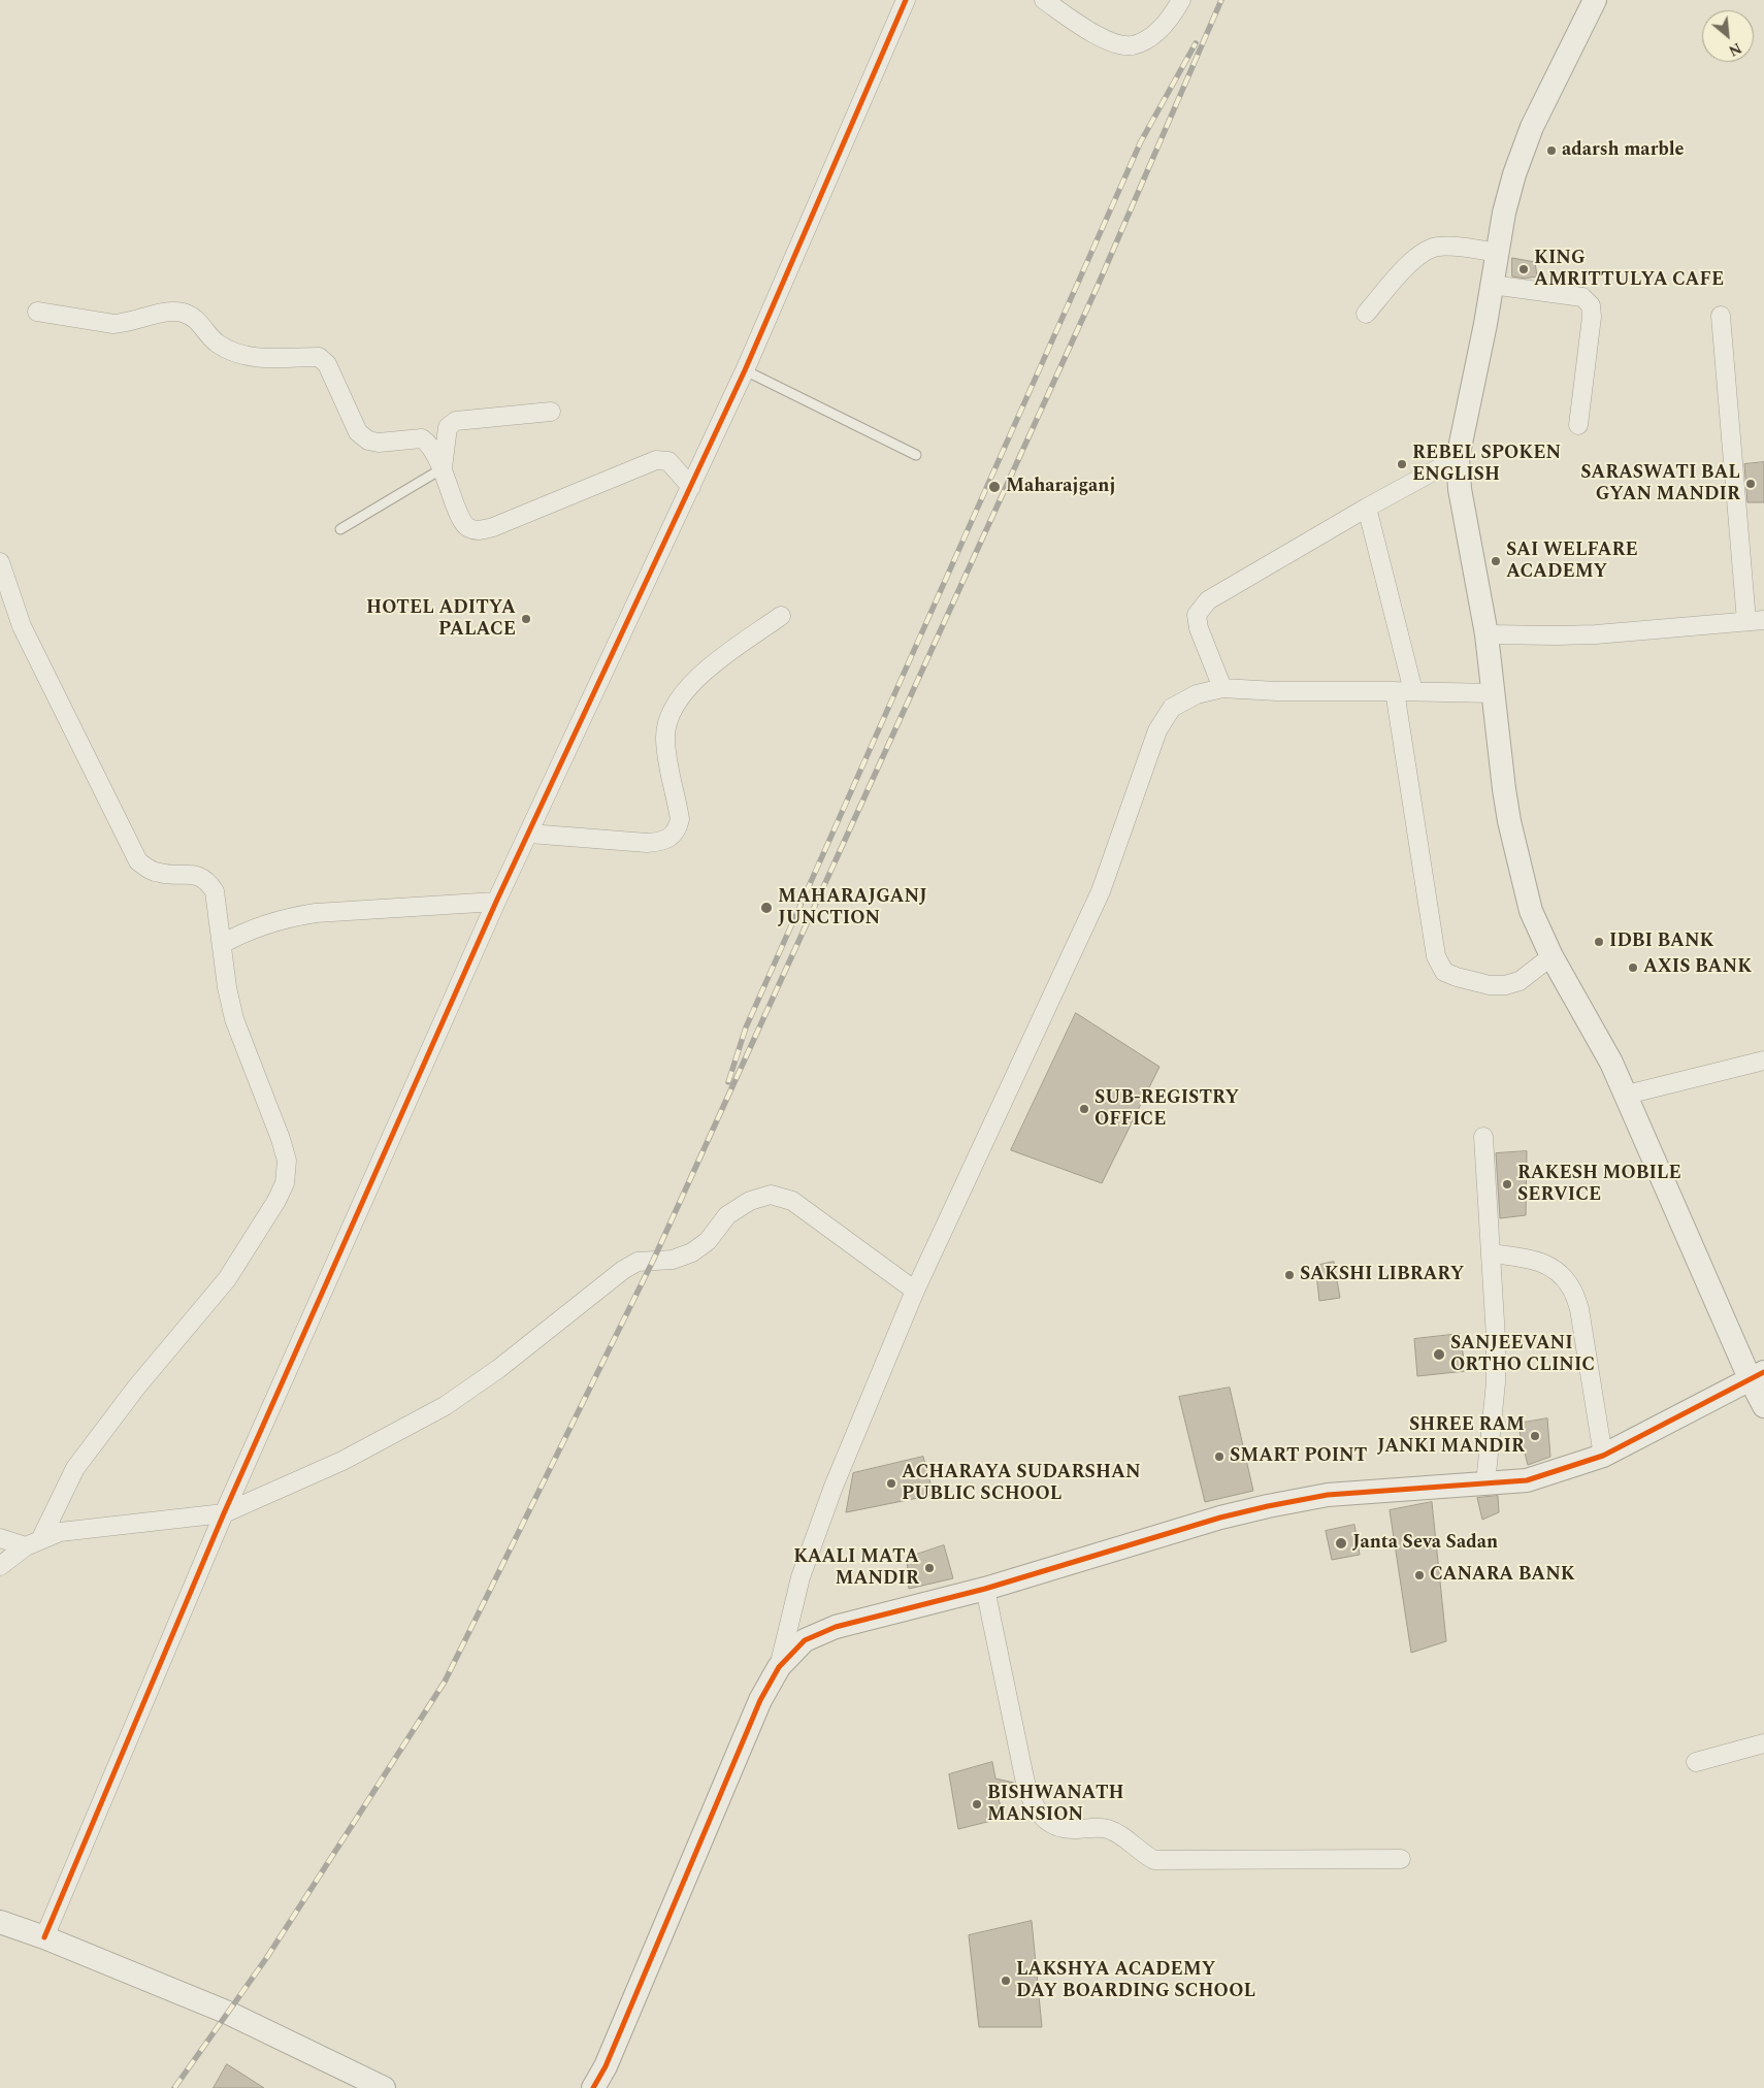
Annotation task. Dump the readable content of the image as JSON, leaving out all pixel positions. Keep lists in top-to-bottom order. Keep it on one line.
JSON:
{"places":["adarsh marble","KING AMRITTULYA CAFE","REBEL SPOKEN ENGLISH","SARASWATI BAL GYAN MANDIR","Maharajganj","SAI WELFARE ACADEMY","HOTEL ADITYA PALACE","MAHARAJGANJ JUNCTION","IDBI BANK","AXIS BANK","SUB-REGISTRY OFFICE","RAKESH MOBILE SERVICE","SAKSHI LIBRARY","SANJEEVANI ORTHO CLINIC","SHREE RAM JANKI MANDIR","SMART POINT","ACHARAYA SUDARSHAN PUBLIC SCHOOL","Janta Seva Sadan","KAALI MATA MANDIR","CANARA BANK","BISHWANATH MANSION","LAKSHYA ACADEMY DAY BOARDING SCHOOL"],"north":"bottom right"}
